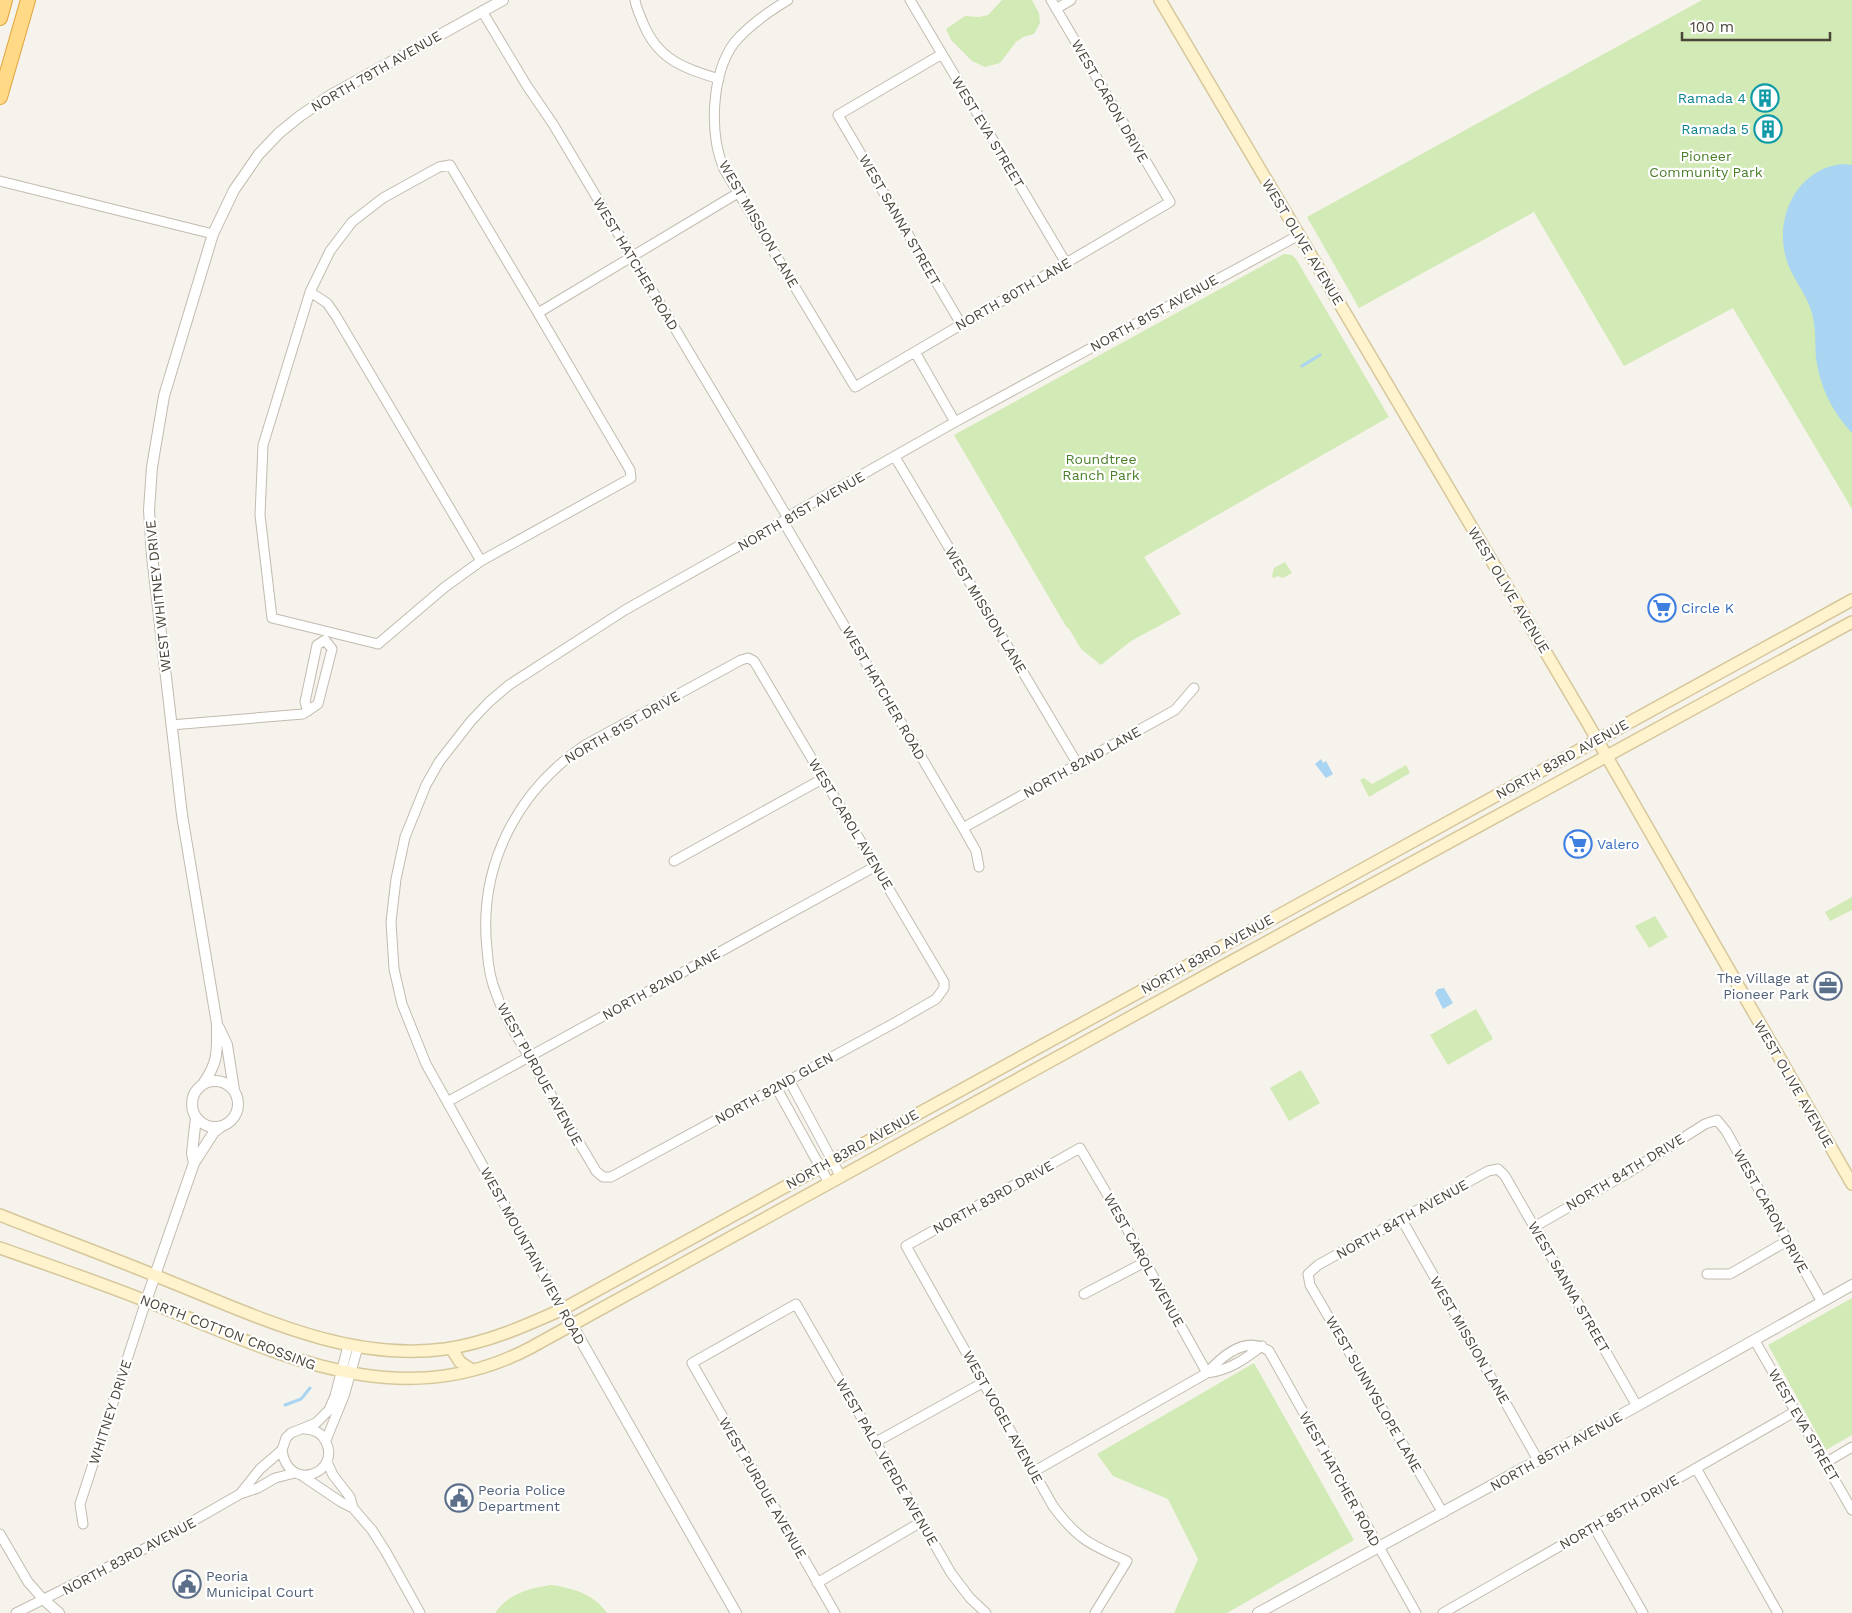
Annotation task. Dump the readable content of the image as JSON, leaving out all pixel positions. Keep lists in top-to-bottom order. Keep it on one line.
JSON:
{"streets":{"main road":["WEST OLIVE AVENUE","NORTH 83RD AVENUE","NORTH COTTON CROSSING"],"street":["NORTH 79TH AVENUE","WEST CARON DRIVE","WEST EVA STREET","WEST SANNA STREET","WEST MISSION LANE","WEST HATCHER ROAD","NORTH 80TH LANE","NORTH 81ST AVENUE","WEST WHITNEY DRIVE","NORTH 81ST DRIVE","NORTH 82ND LANE","WEST CAROL AVENUE","WEST PURDUE AVENUE","NORTH 82ND GLEN","NORTH 84TH DRIVE","NORTH 83RD DRIVE","NORTH 84TH AVENUE","WEST MOUNTAIN VIEW ROAD","WEST SUNNYSLOPE LANE","WHITNEY DRIVE","WEST VOGEL AVENUE","NORTH 85TH AVENUE","WEST PALO VERDE AVENUE","NORTH 85TH DRIVE"]},"crossings":[["NORTH 79TH AVENUE","WEST HATCHER ROAD"],["NORTH 79TH AVENUE","WEST WHITNEY DRIVE"],["WEST CARON DRIVE","NORTH 80TH LANE"],["WEST CARON DRIVE","NORTH 84TH DRIVE"],["WEST CARON DRIVE","NORTH 85TH AVENUE"],["WEST EVA STREET","WEST SANNA STREET"],["WEST EVA STREET","NORTH 80TH LANE"],["WEST EVA STREET","NORTH 85TH AVENUE"],["WEST EVA STREET","NORTH 85TH DRIVE"],["WEST SANNA STREET","NORTH 80TH LANE"],["WEST SANNA STREET","NORTH 84TH DRIVE"],["WEST SANNA STREET","NORTH 84TH AVENUE"],["WEST SANNA STREET","NORTH 85TH AVENUE"],["WEST MISSION LANE","NORTH 80TH LANE"],["WEST MISSION LANE","NORTH 81ST AVENUE"],["WEST MISSION LANE","NORTH 82ND LANE"],["WEST MISSION LANE","NORTH 84TH AVENUE"],["WEST MISSION LANE","NORTH 85TH AVENUE"],["WEST OLIVE AVENUE","NORTH 81ST AVENUE"],["WEST OLIVE AVENUE","NORTH 83RD AVENUE"],["WEST HATCHER ROAD","NORTH 81ST AVENUE"],["WEST HATCHER ROAD","NORTH 82ND LANE"],["WEST HATCHER ROAD","WEST CAROL AVENUE"],["WEST HATCHER ROAD","NORTH 85TH AVENUE"],["NORTH 81ST AVENUE","WEST MOUNTAIN VIEW ROAD"],["WEST WHITNEY DRIVE","NORTH COTTON CROSSING"],["WEST WHITNEY DRIVE","WHITNEY DRIVE"],["NORTH 81ST DRIVE","WEST CAROL AVENUE"],["NORTH 81ST DRIVE","WEST PURDUE AVENUE"],["NORTH 83RD AVENUE","WEST MOUNTAIN VIEW ROAD"],["NORTH 83RD AVENUE","NORTH COTTON CROSSING"],["NORTH 82ND LANE","WEST CAROL AVENUE"],["NORTH 82ND LANE","WEST PURDUE AVENUE"],["NORTH 82ND LANE","WEST MOUNTAIN VIEW ROAD"],["WEST CAROL AVENUE","NORTH 82ND GLEN"],["WEST CAROL AVENUE","NORTH 83RD DRIVE"],["WEST PURDUE AVENUE","NORTH 82ND GLEN"],["WEST PURDUE AVENUE","WEST PALO VERDE AVENUE"],["NORTH 83RD DRIVE","WEST VOGEL AVENUE"],["NORTH 84TH AVENUE","WEST SUNNYSLOPE LANE"],["WEST MOUNTAIN VIEW ROAD","NORTH COTTON CROSSING"],["NORTH COTTON CROSSING","WHITNEY DRIVE"],["WEST SUNNYSLOPE LANE","NORTH 85TH AVENUE"]],"parks":["Pioneer Community Park","Roundtree Ranch Park"],"places":{"building":["Ramada 4","Ramada 5"],"supermarket":["Circle K","Valero"],"office":["The Village at Pioneer Park"],"public building":["Peoria Police Department","Peoria Municipal Court"]},"scale_bar":"100 m"}
